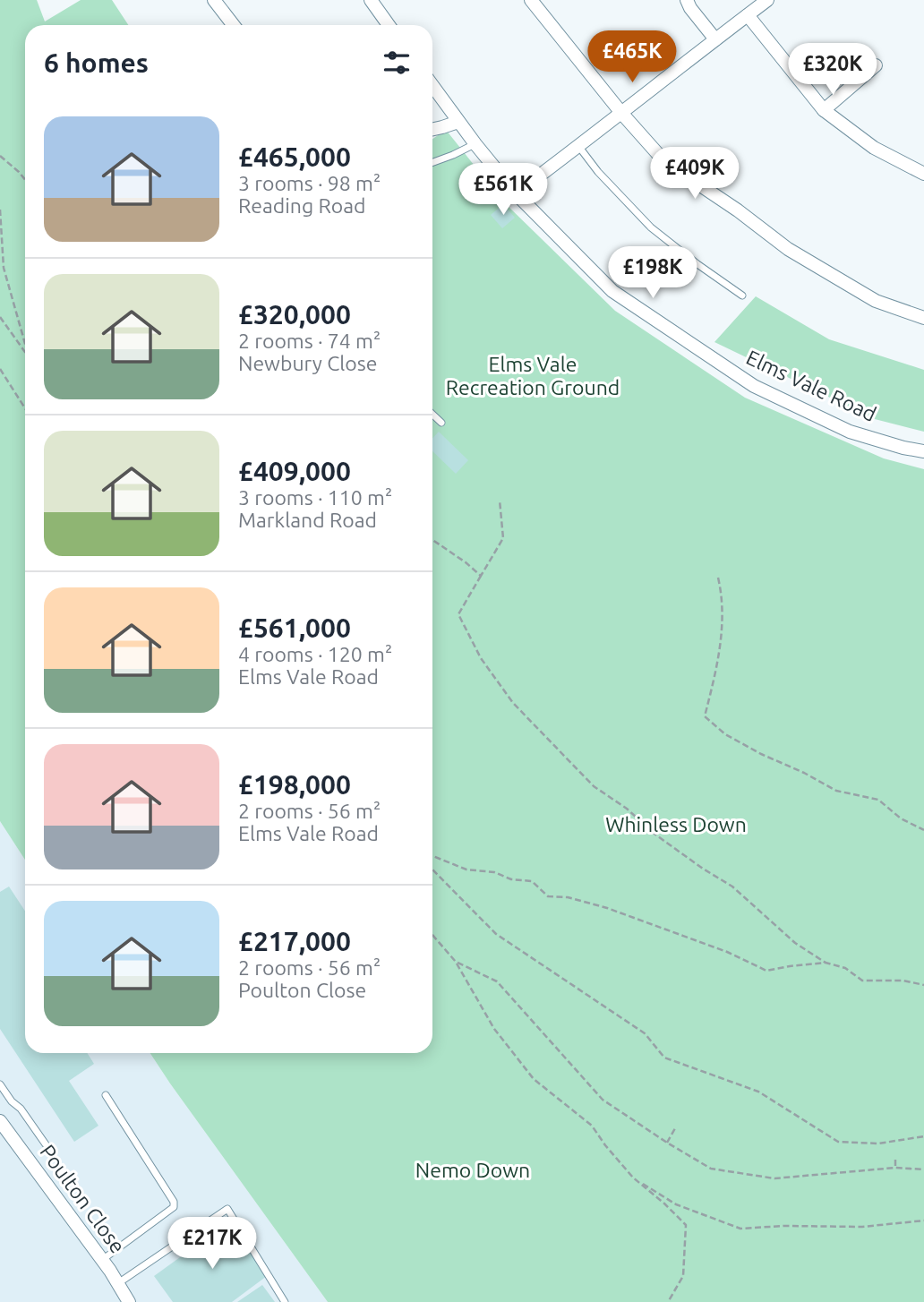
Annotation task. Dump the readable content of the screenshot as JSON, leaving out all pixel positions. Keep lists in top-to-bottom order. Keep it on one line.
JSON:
{"streets":{"street":["Elms Vale Road","Poulton Close"]},"parks":["Elms Vale Recreation Ground","Whinless Down","Nemo Down"],"page":{"heading":"6 homes","price":["£465K","£320K","£409K","£561K","£198K","£217K"],"list":[{"name":"£465,000","note":"3 rooms · 98 m² · Reading Road"},{"name":"£320,000","note":"2 rooms · 74 m² · Newbury Close"},{"name":"£409,000","note":"3 rooms · 110 m² · Markland Road"},{"name":"£561,000","note":"4 rooms · 120 m² · Elms Vale Road"},{"name":"£198,000","note":"2 rooms · 56 m² · Elms Vale Road"},{"name":"£217,000","note":"2 rooms · 56 m² · Poulton Close"}]}}
